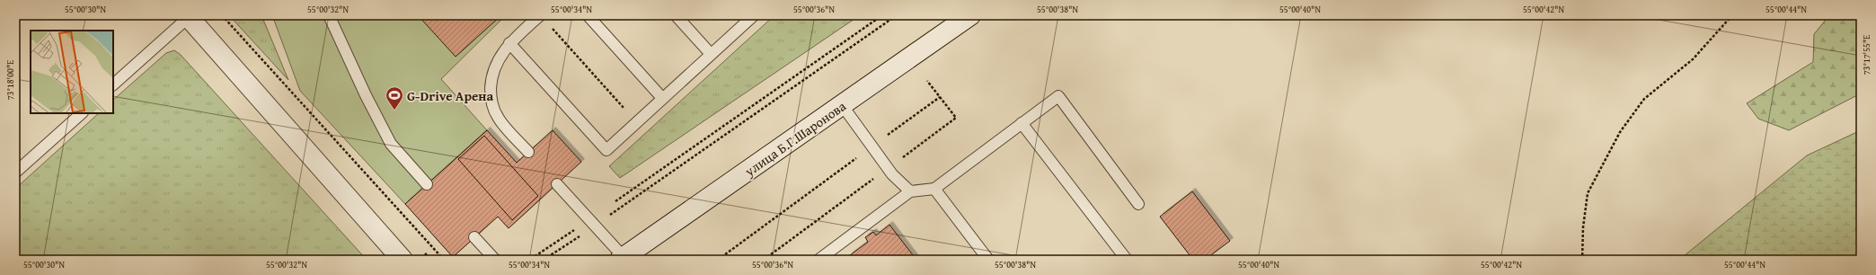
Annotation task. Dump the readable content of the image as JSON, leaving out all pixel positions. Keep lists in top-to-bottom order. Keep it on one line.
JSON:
{"streets":{"main road":["улица Б.Г.Шаронова"]},"places":{"sports":["G-Drive Арена"]},"coordinates":["55°00'30\"N","55°00'32\"N","55°00'34\"N","55°00'36\"N","55°00'38\"N","55°00'40\"N","55°00'42\"N","55°00'44\"N","73°17'55\"E","73°18'00\"E"]}
